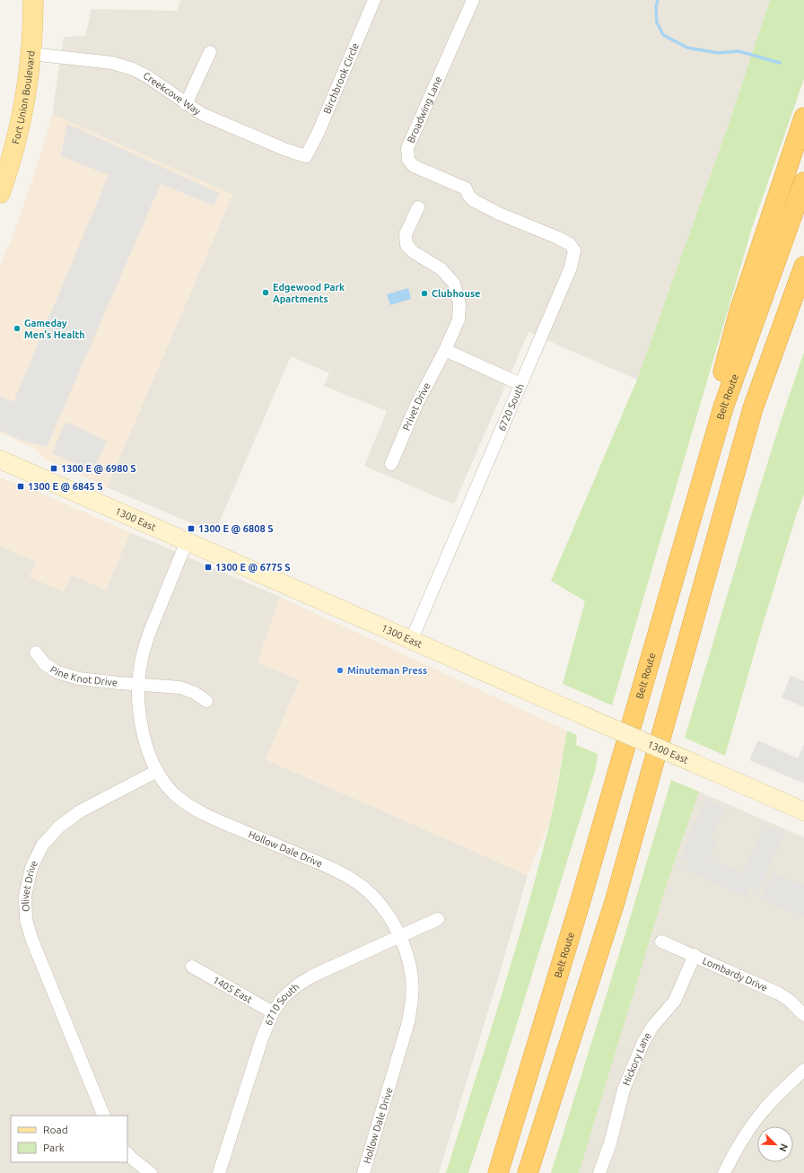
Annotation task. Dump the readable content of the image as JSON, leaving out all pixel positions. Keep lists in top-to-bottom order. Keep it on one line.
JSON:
{"streets":{"highway":["Belt Route"],"main road":["Fort Union Boulevard","1300 East"],"street":["Birchbrook Circle","Creekcove Way","Broadwing Lane","Privet Drive","6720 South","Pine Knot Drive","Hollow Dale Drive","Olivet Drive","Lombardy Drive","1405 East","6710 South","Hickory Lane"]},"crossings":[["Birchbrook Circle","Creekcove Way"],["Creekcove Way","Fort Union Boulevard"],["Broadwing Lane","6720 South"],["6720 South","1300 East"],["1300 East","Hollow Dale Drive"],["Pine Knot Drive","Hollow Dale Drive"],["Hollow Dale Drive","Olivet Drive"],["Hollow Dale Drive","6710 South"],["Lombardy Drive","Hickory Lane"],["1405 East","6710 South"]],"places":{"other":["Edgewood Park Apartments","Clubhouse","Gameday Men's Health","Minuteman Press"],"transit":["1300 E @ 6980 S","1300 E @ 6845 S","1300 E @ 6808 S","1300 E @ 6775 S"]},"legend":["Road","Park"],"north":"bottom right"}
